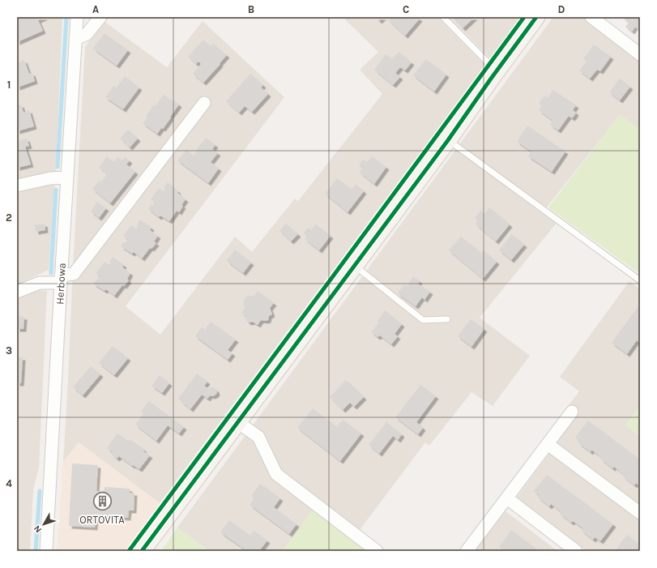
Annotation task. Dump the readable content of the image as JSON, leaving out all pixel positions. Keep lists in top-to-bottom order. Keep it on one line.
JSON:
{"streets":{"street":["Herbowa"]},"places":{"building":["ORTOVITA"]},"north":"bottom left","grid":{"columns":["A","B","C","D"],"rows":["1","2","3","4"]}}
